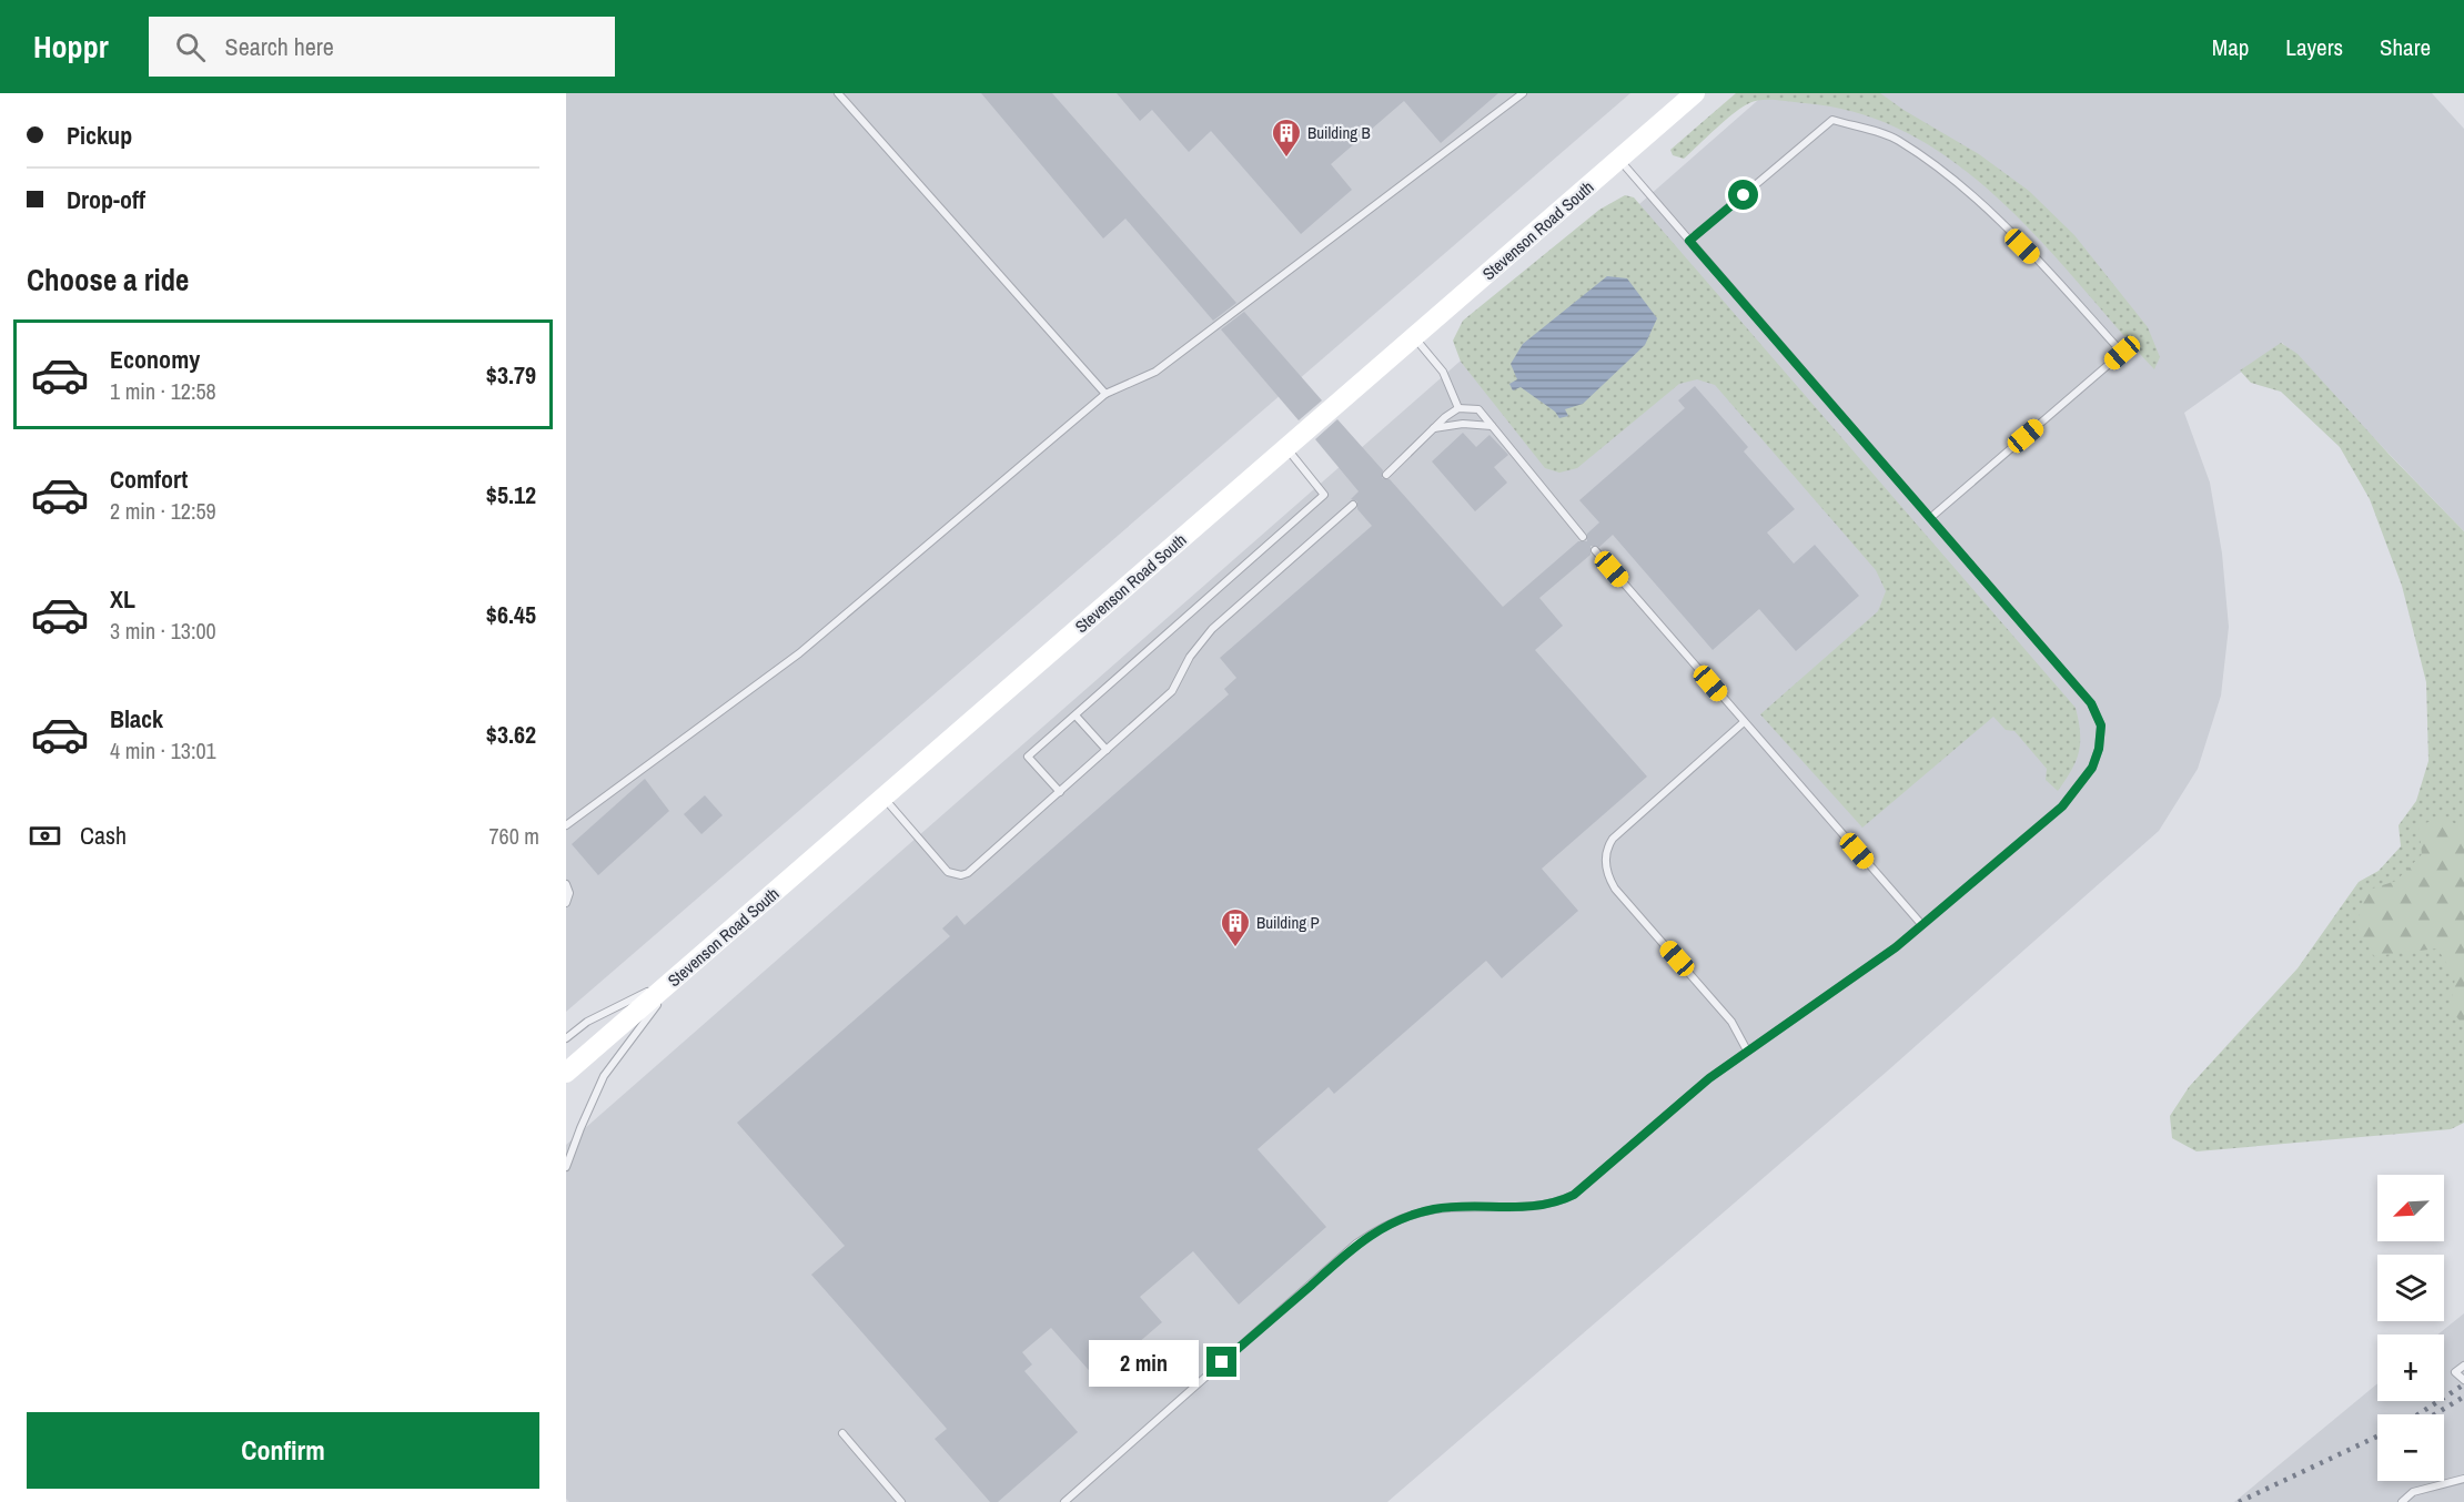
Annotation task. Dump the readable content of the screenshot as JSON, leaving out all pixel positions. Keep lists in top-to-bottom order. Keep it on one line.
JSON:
{"streets":{"main road":["Stevenson Road South"]},"places":{"building":["Building B","Building P"]},"north":"bottom left","page":{"header":"Hoppr","search":"Search here","nav":["Map","Layers","Share"],"banner":["Pickup","Drop-off"],"heading":"Choose a ride","list":[{"name":"Economy","note":"1 min · 12:58","value":"$3.79"},{"name":"Comfort","note":"2 min · 12:59","value":"$5.12"},{"name":"XL","note":"3 min · 13:00","value":"$6.45"},{"name":"Black","note":"4 min · 13:01","value":"$3.62"}],"pay":["Cash","760 m"],"map_buttons":["+","−"],"bubble":"2 min","buttons":"Confirm"}}
